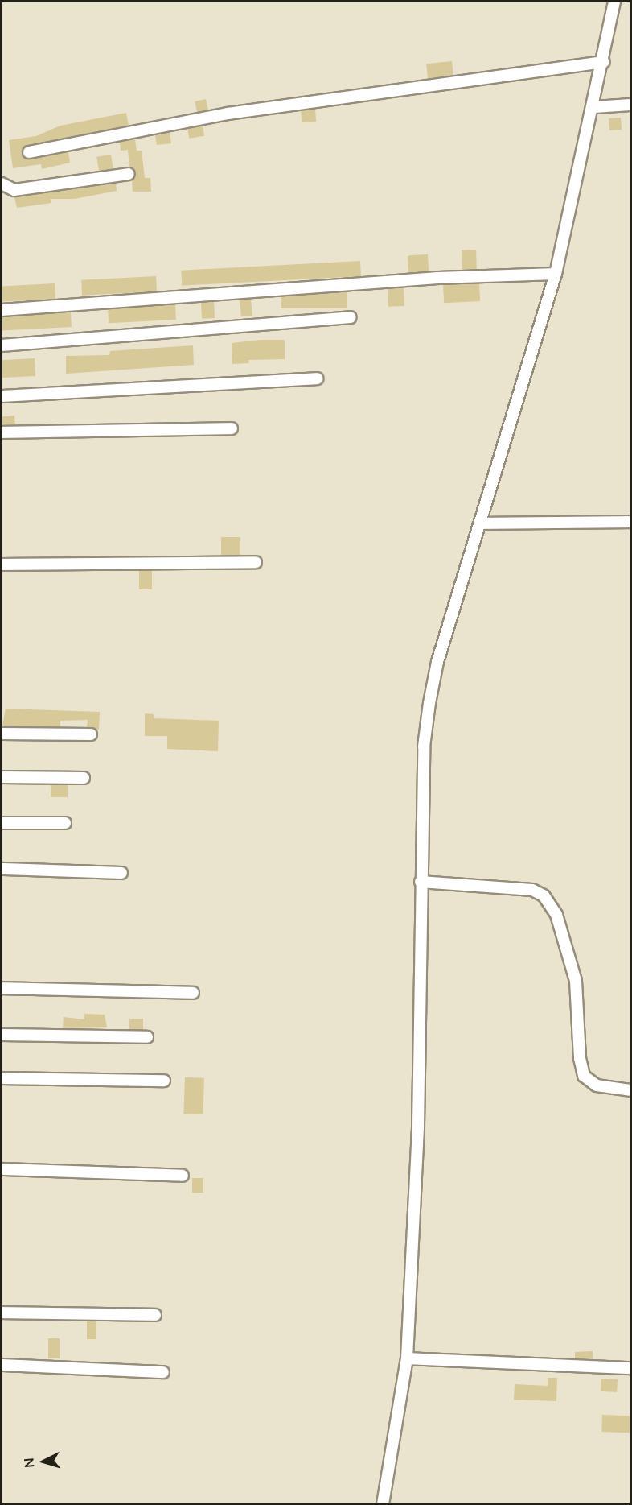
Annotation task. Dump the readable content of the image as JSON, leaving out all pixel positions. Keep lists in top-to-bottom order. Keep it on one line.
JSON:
{"north":"left"}
